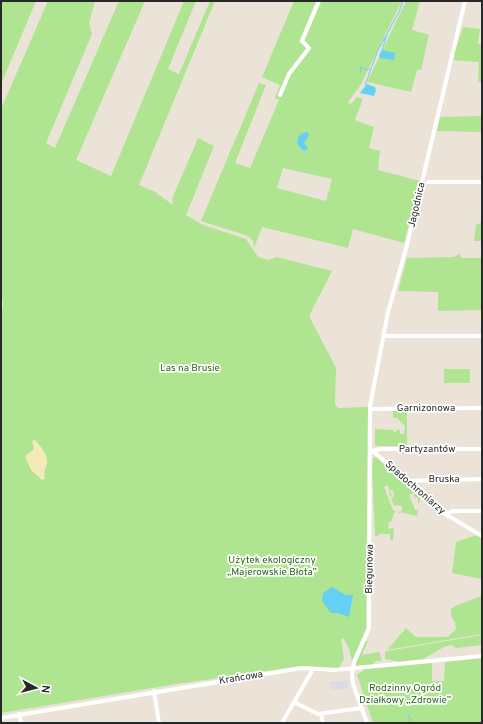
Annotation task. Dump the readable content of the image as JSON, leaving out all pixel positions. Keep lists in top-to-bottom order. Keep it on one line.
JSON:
{"streets":{"street":["Jagodnica","Garnizonowa","Partyzantów","Bruska","Spadochroniarzy","Biegunowa","Krańcowa"]},"crossings":[["Jagodnica","Garnizonowa"],["Jagodnica","Biegunowa"],["Garnizonowa","Biegunowa"],["Partyzantów","Spadochroniarzy"],["Partyzantów","Biegunowa"],["Bruska","Spadochroniarzy"],["Spadochroniarzy","Biegunowa"],["Biegunowa","Krańcowa"]],"parks":["Las na Brusie","Użytek ekologiczny „Majerowskie Błota”","Rodzinny Ogród Działkowy „Zdrowie”"],"north":"right"}
